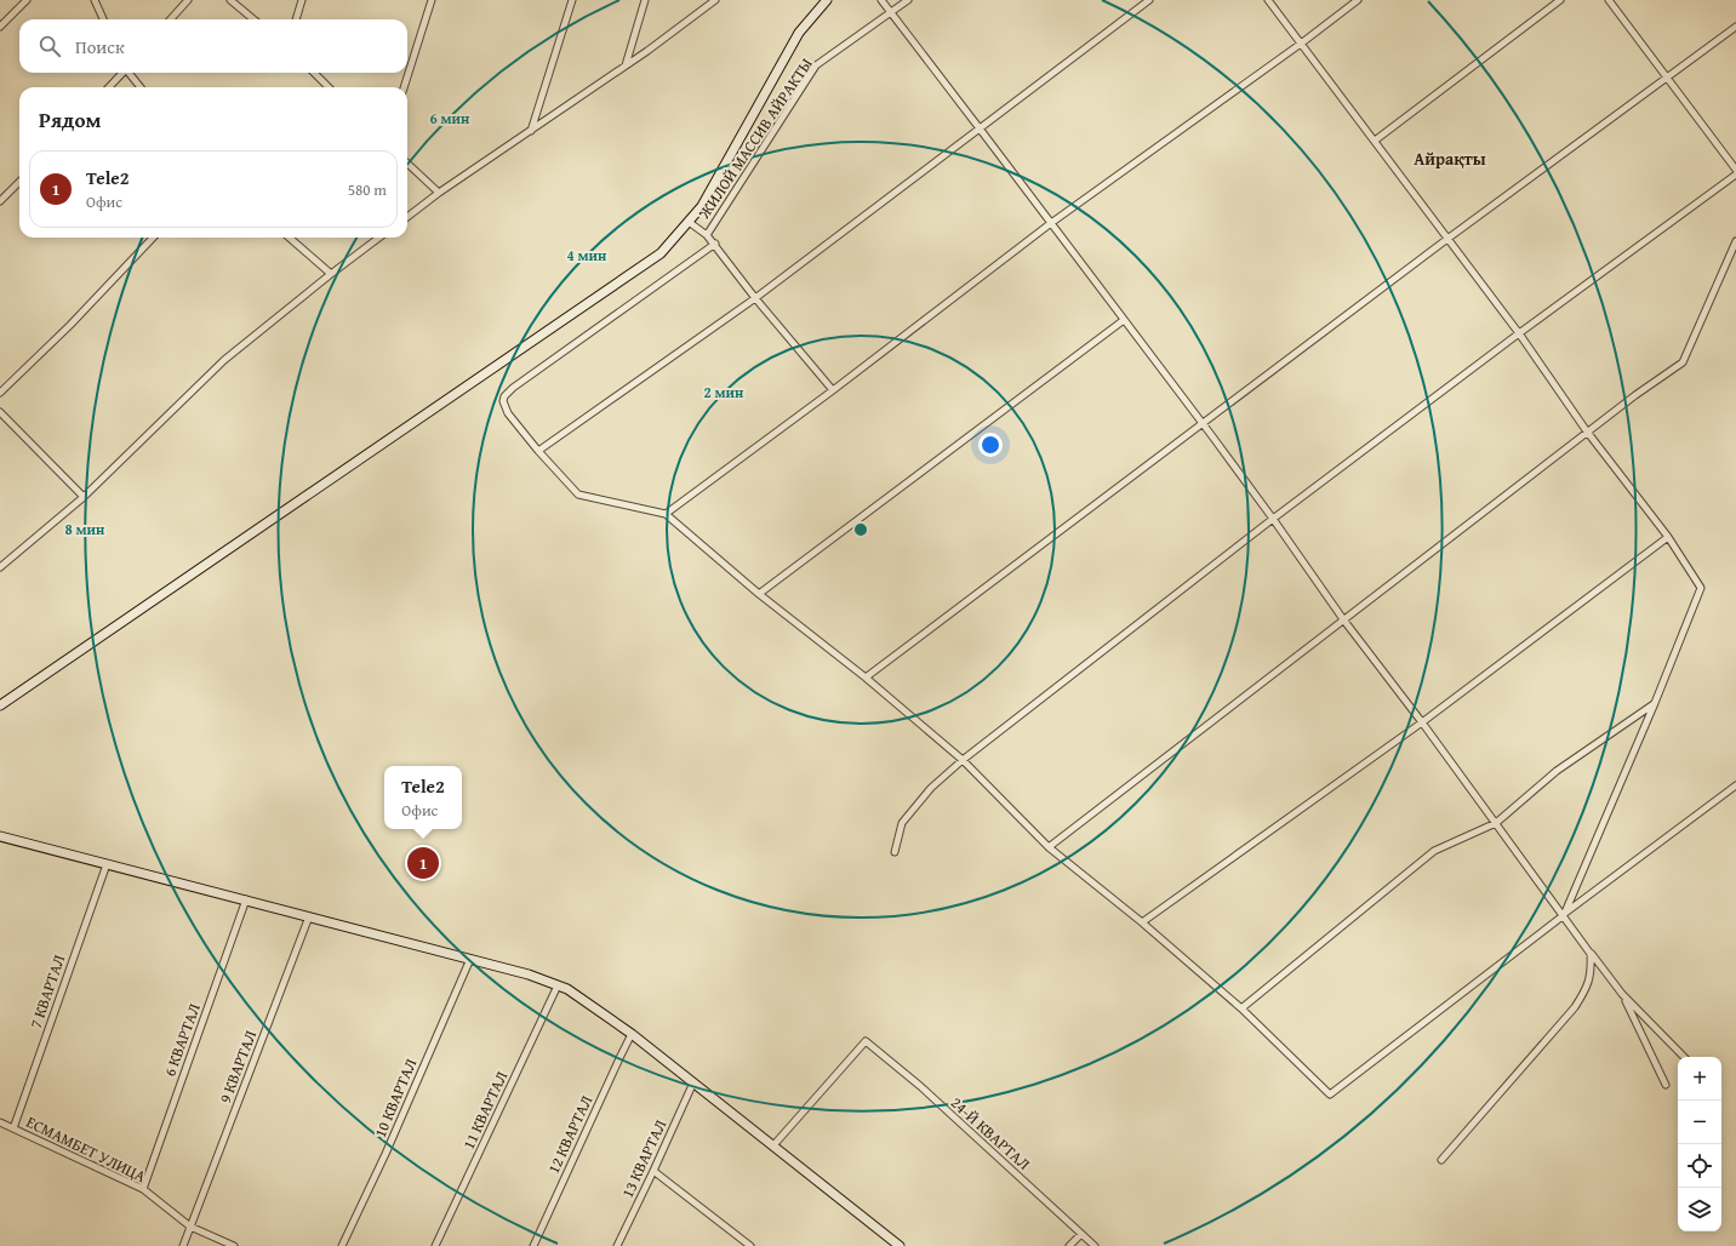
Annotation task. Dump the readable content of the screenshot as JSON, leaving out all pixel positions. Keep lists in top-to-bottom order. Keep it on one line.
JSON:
{"streets":{"street":["ЖИЛОЙ МАССИВ АЙРАКТЫ","7 КВАРТАЛ","6 КВАРТАЛ","9 КВАРТАЛ","10 КВАРТАЛ","11 КВАРТАЛ","24-Й КВАРТАЛ","12 КВАРТАЛ","ЕСМАМБЕТ УЛИЦА","13 КВАРТАЛ"]},"crossings":[["7 КВАРТАЛ","ЕСМАМБЕТ УЛИЦА"],["6 КВАРТАЛ","ЕСМАМБЕТ УЛИЦА"],["9 КВАРТАЛ","ЕСМАМБЕТ УЛИЦА"]],"districts":["Айрақты"],"page":{"search":"Поиск","heading":"Рядом","list":[{"mark":"1","name":"Tele2","note":"Офис","value":"580 m"}],"popup":["Tele2","Офис"],"pins":"1","map_buttons":["+","−"]},"rings":["6 мин","4 мин","2 мин","8 мин"]}
